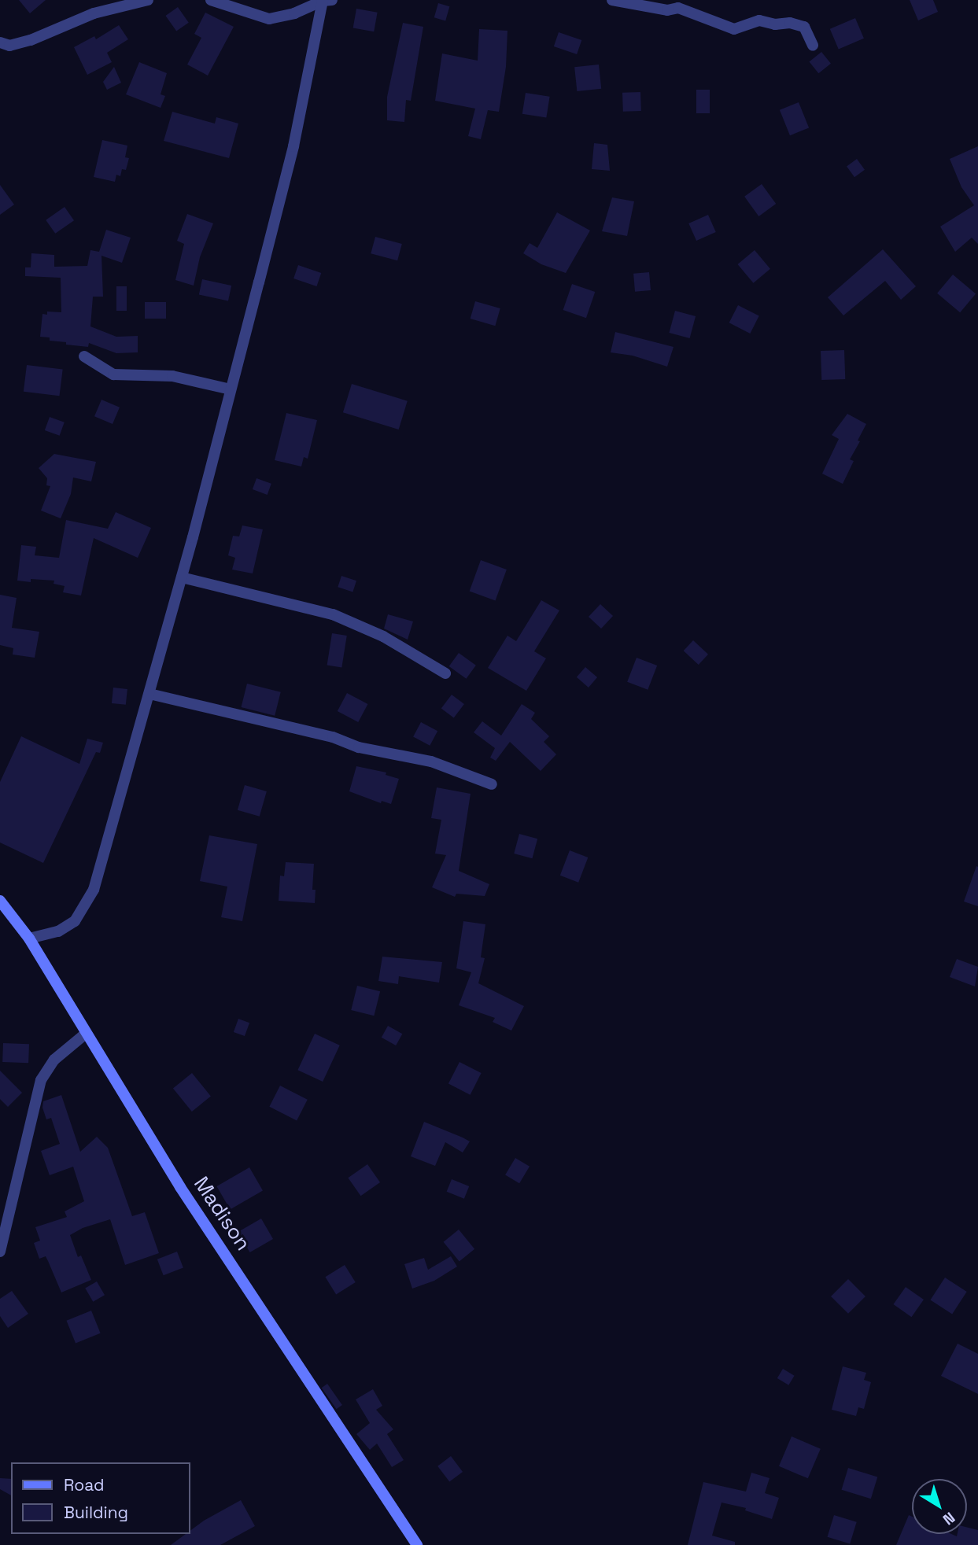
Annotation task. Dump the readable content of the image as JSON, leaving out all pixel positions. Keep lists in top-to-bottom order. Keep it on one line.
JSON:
{"streets":{"street":["Madison"]},"legend":["Road","Building"],"north":"bottom right"}
